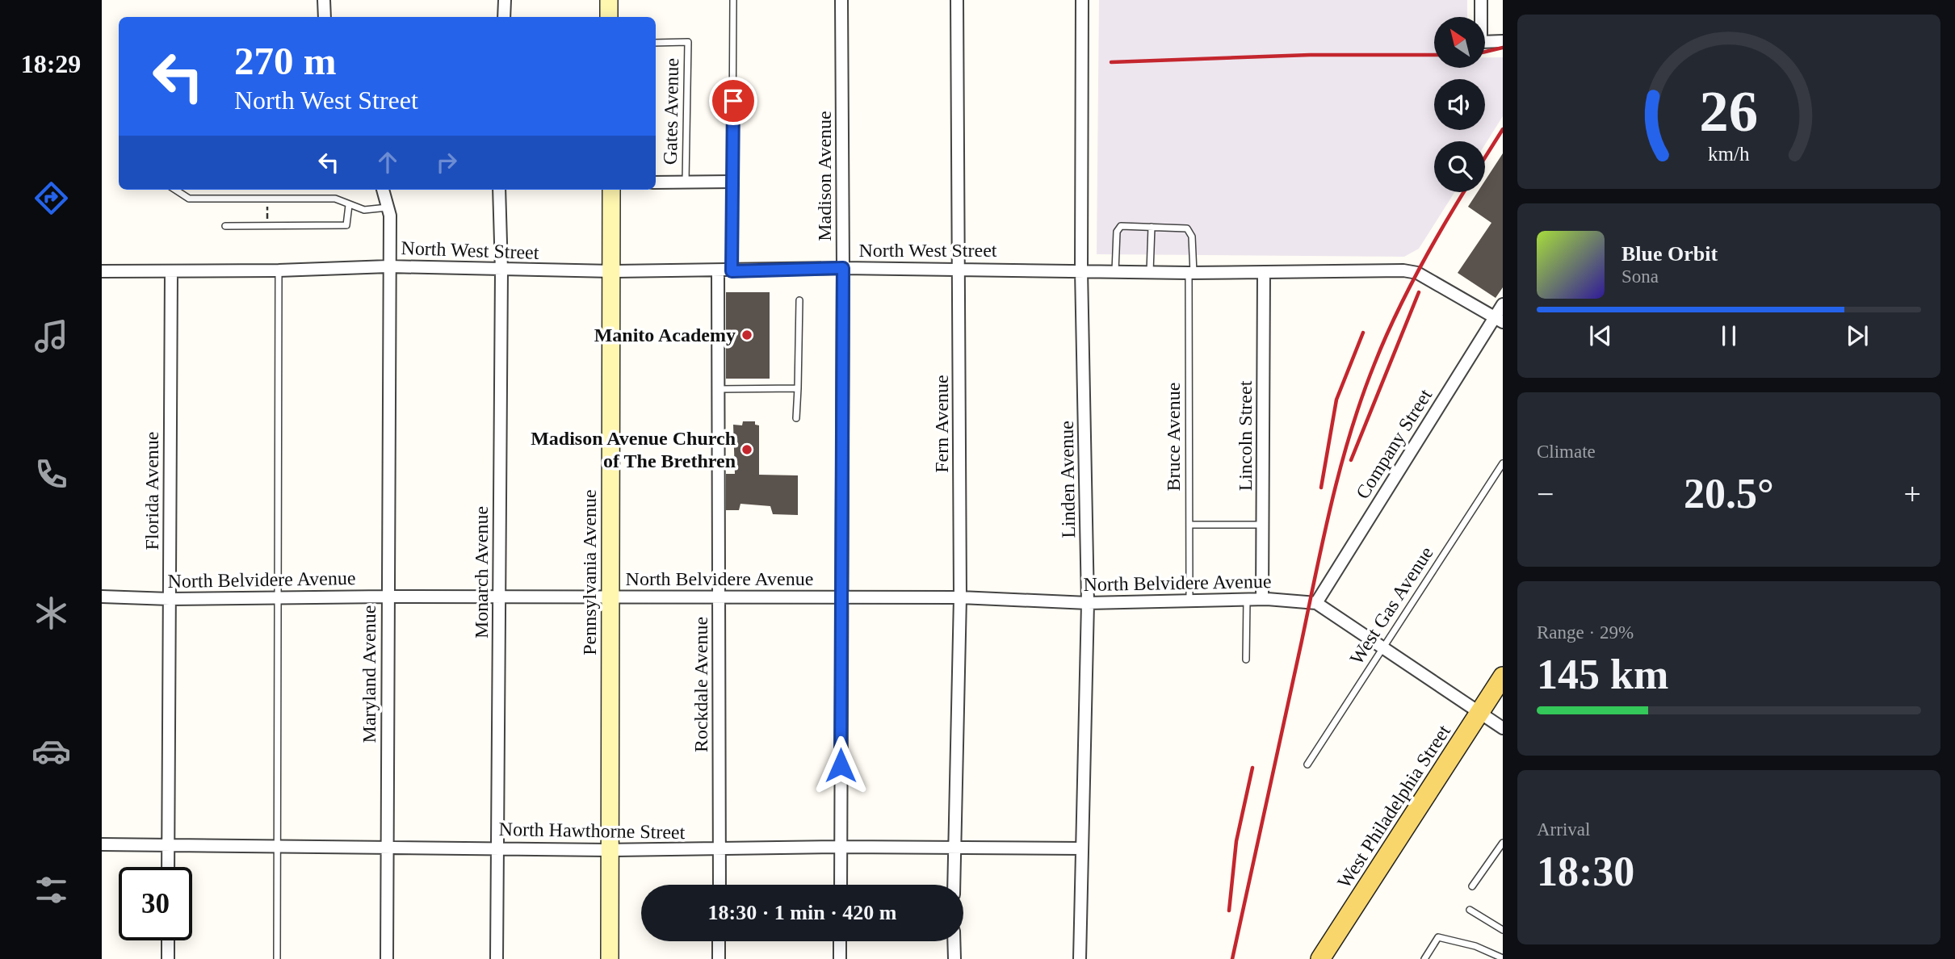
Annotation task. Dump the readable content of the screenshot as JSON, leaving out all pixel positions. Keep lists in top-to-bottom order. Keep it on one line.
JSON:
{"streets":{"main road":["West Philadelphia Street"],"street":["Madison Avenue","North West Street","Fern Avenue","Lincoln Street","Company Street","Linden Avenue","Florida Avenue","Monarch Avenue","Pennsylvania Avenue","North Belvidere Avenue","Maryland Avenue","Rockdale Avenue","North Hawthorne Street"],"lane":["Gates Avenue","Bruce Avenue","West Gas Avenue"]},"crossings":[["Madison Avenue","North West Street"],["Madison Avenue","North Belvidere Avenue"],["Madison Avenue","North Hawthorne Street"],["North West Street","Fern Avenue"],["North West Street","Lincoln Street"],["North West Street","Bruce Avenue"],["North West Street","Company Street"],["North West Street","Linden Avenue"],["North West Street","Florida Avenue"],["North West Street","Monarch Avenue"],["North West Street","Pennsylvania Avenue"],["North West Street","Maryland Avenue"],["North West Street","Rockdale Avenue"],["Fern Avenue","North Belvidere Avenue"],["Fern Avenue","North Hawthorne Street"],["Lincoln Street","North Belvidere Avenue"],["Bruce Avenue","North Belvidere Avenue"],["Company Street","North Belvidere Avenue"],["Linden Avenue","North Belvidere Avenue"],["Linden Avenue","North Hawthorne Street"],["Florida Avenue","North Belvidere Avenue"],["Florida Avenue","North Hawthorne Street"],["Monarch Avenue","North Belvidere Avenue"],["Monarch Avenue","North Hawthorne Street"],["Pennsylvania Avenue","North Belvidere Avenue"],["Pennsylvania Avenue","North Hawthorne Street"],["North Belvidere Avenue","West Gas Avenue"],["North Belvidere Avenue","Maryland Avenue"],["North Belvidere Avenue","Rockdale Avenue"],["North Belvidere Avenue","West Philadelphia Street"],["Maryland Avenue","North Hawthorne Street"],["Rockdale Avenue","North Hawthorne Street"]],"places":["Manito Academy","Madison Avenue Church of The Brethren"],"north":"top left","page":{"tabs":"18:29","turn":["270 m","North West Street"],"song":["Blue Orbit","Sona"],"tile":["Climate",["Range · 29%","145 km"],["Arrival","18:30"]],"heat":["−","20.5°","+"],"limit":"30","trip":"18:30 · 1 min · 420 m","gauge":["26","km/h"]}}
